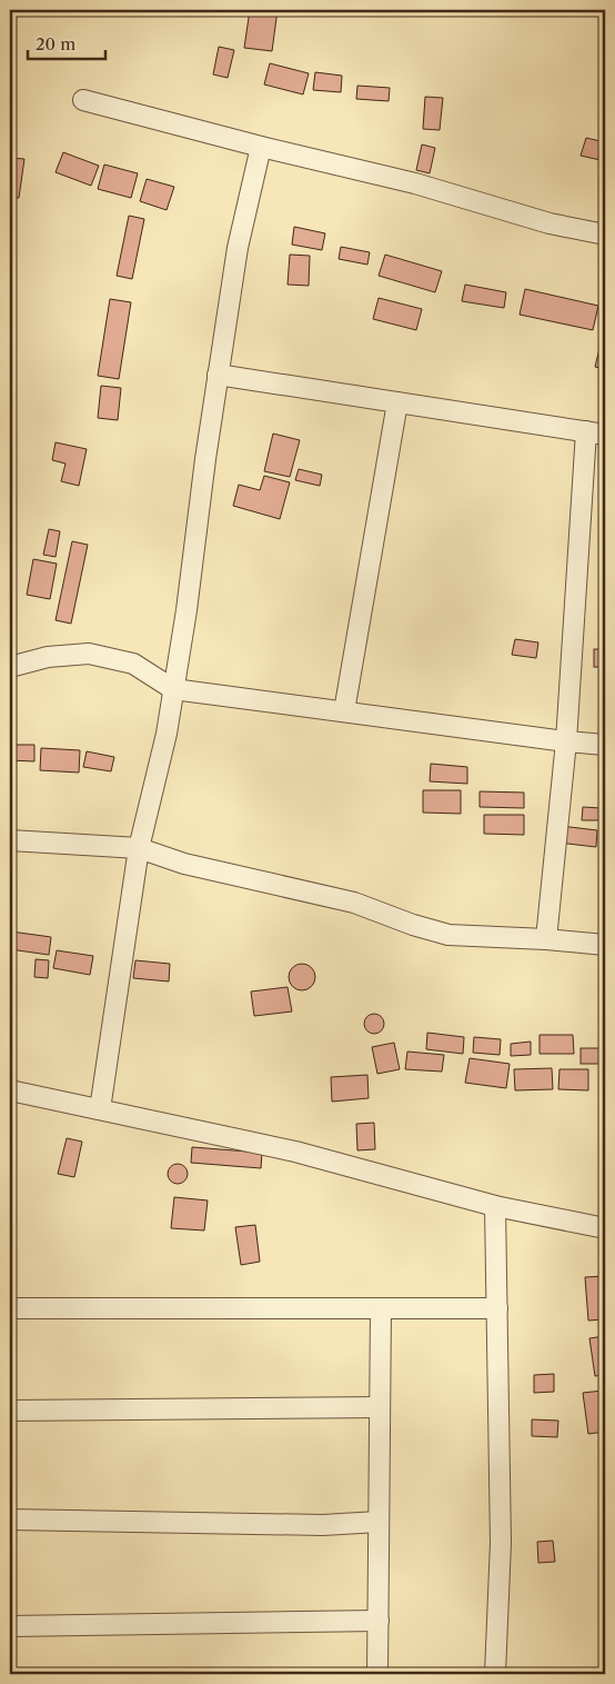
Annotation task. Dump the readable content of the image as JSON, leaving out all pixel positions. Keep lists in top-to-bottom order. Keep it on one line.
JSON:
{"scale_bar":"20 m"}
